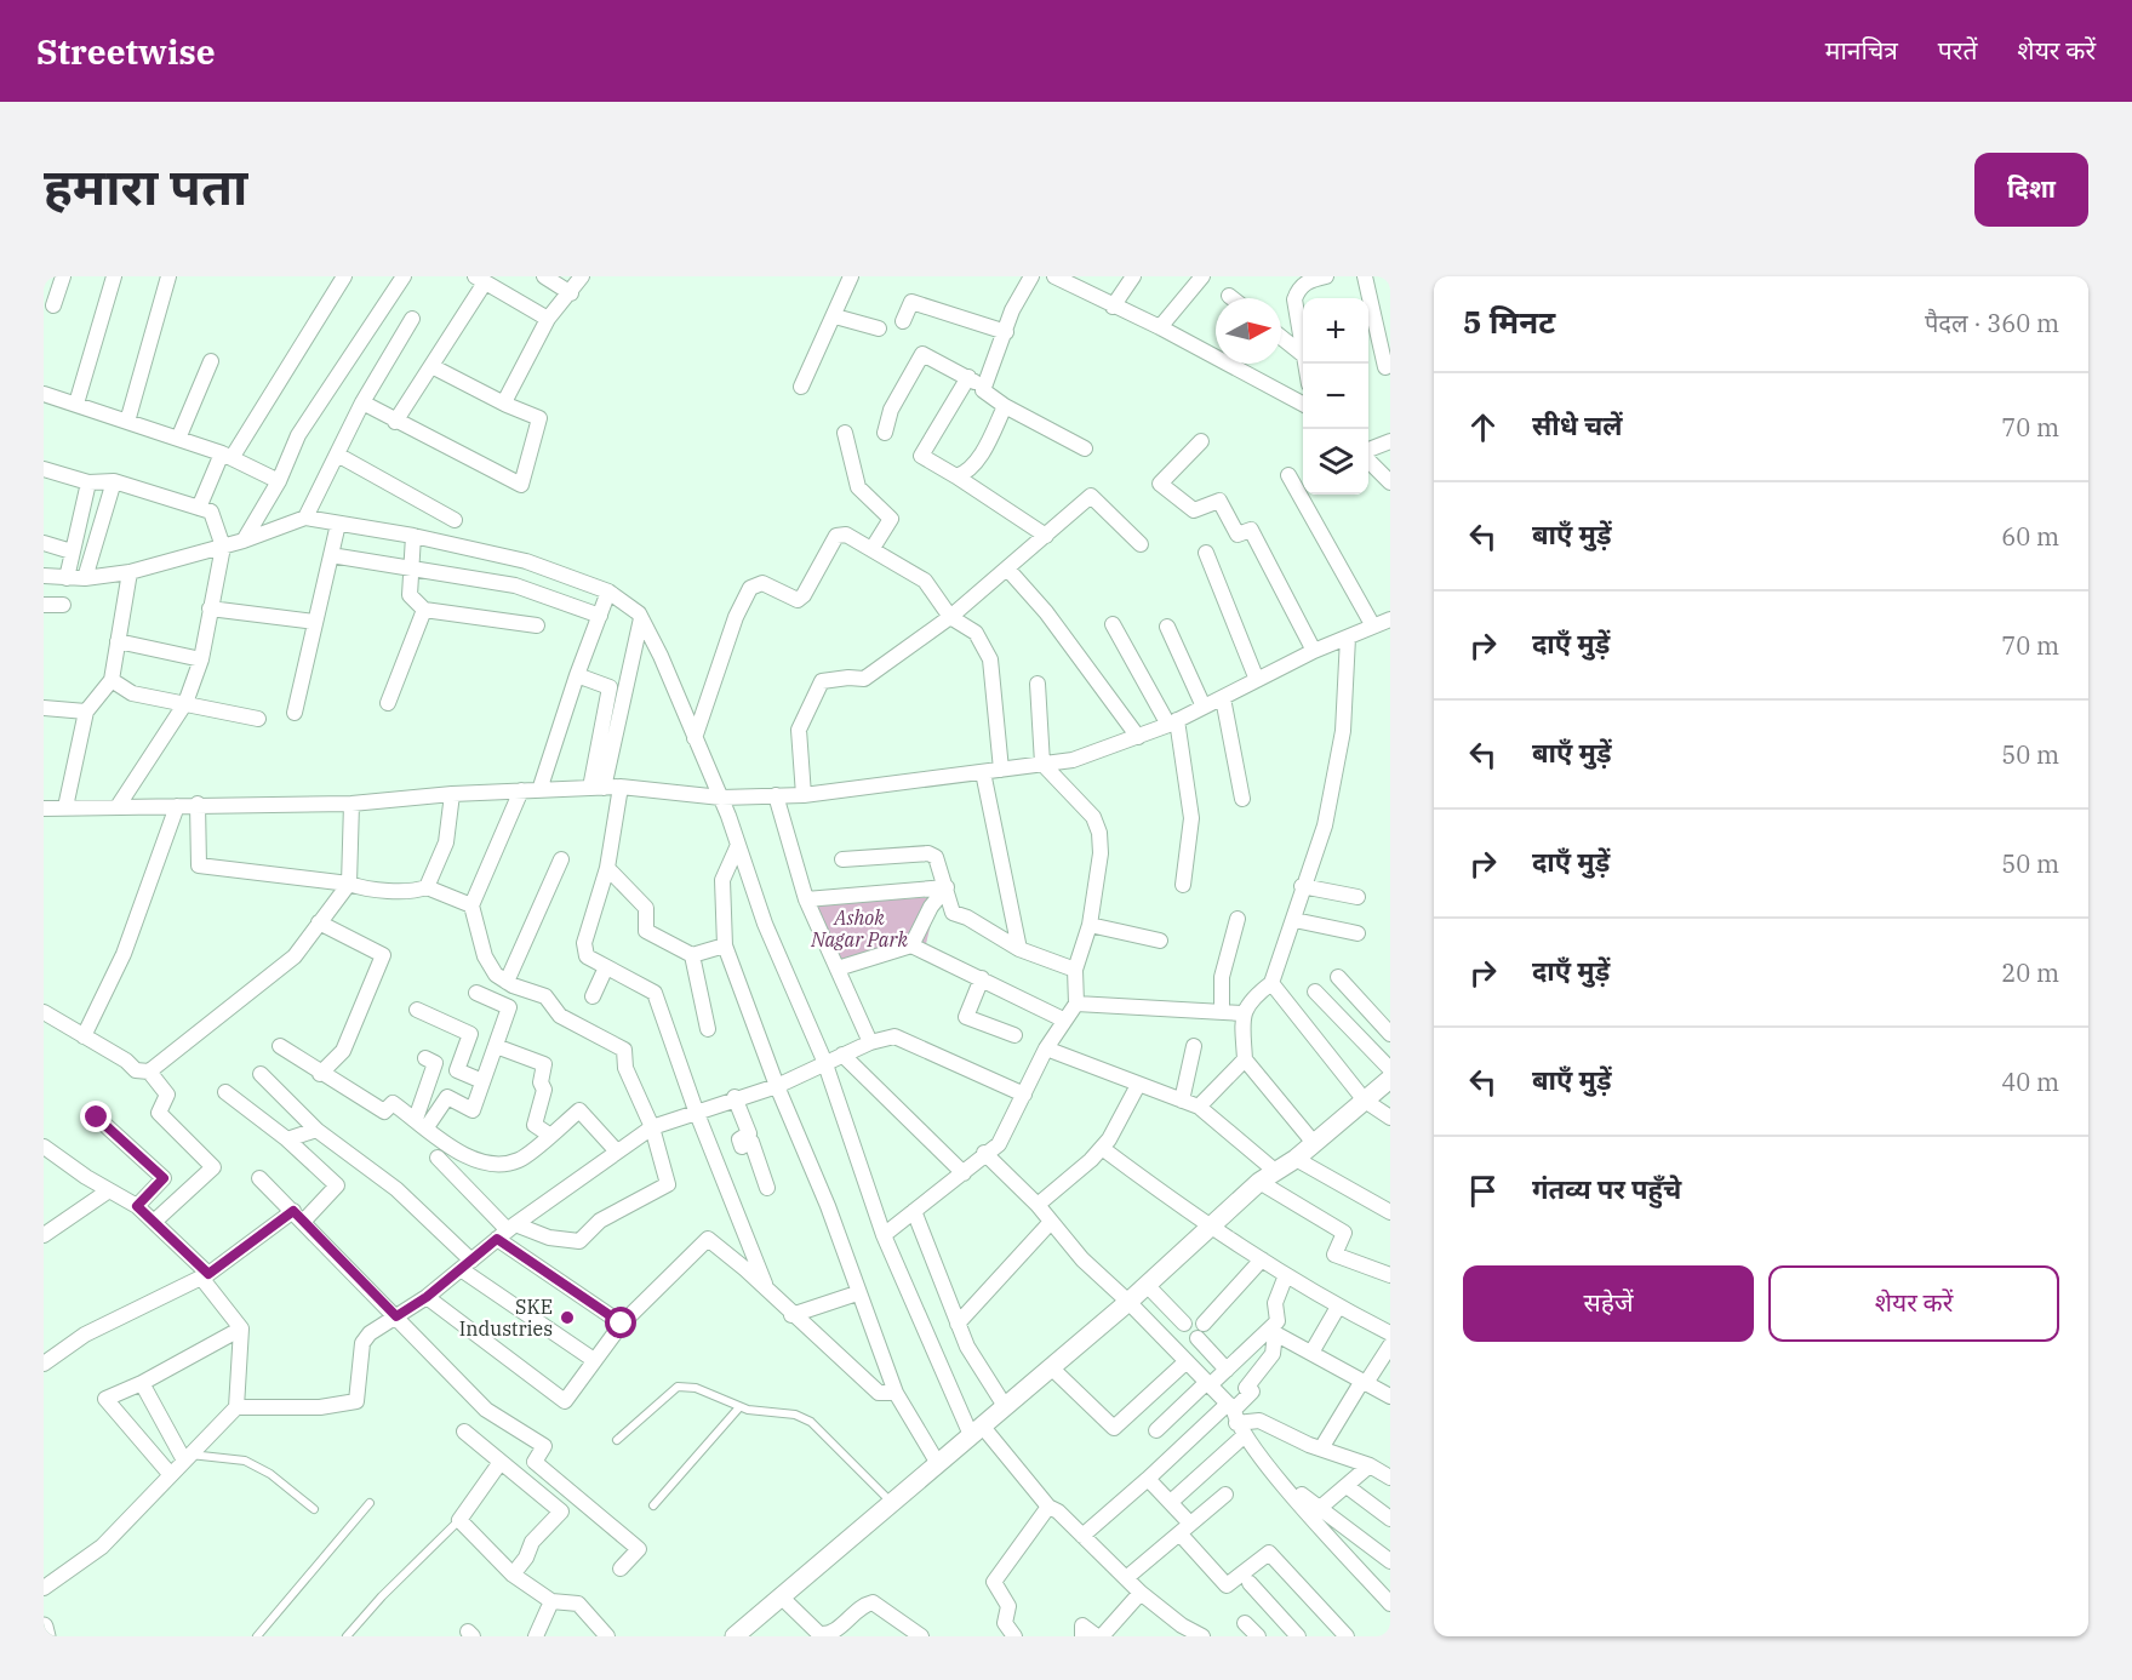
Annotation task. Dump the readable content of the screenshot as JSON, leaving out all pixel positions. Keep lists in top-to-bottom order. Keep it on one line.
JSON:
{"parks":["Ashok Nagar Park"],"places":["SKE Industries"],"north":"right","page":{"header":"Streetwise","nav":["मानचित्र","परतें","शेयर करें"],"title":"हमारा पता","buttons":["दिशा",["सहेजें","शेयर करें"]],"heading":["5 मिनट","पैदल · 360 m"],"map_buttons":["+","−"],"list":[["सीधे चलें","70 m"],["बाएँ मुड़ें","60 m"],["दाएँ मुड़ें","70 m"],["बाएँ मुड़ें","50 m"],["दाएँ मुड़ें","50 m"],["दाएँ मुड़ें","20 m"],["बाएँ मुड़ें","40 m"],"गंतव्य पर पहुँचे"]}}
